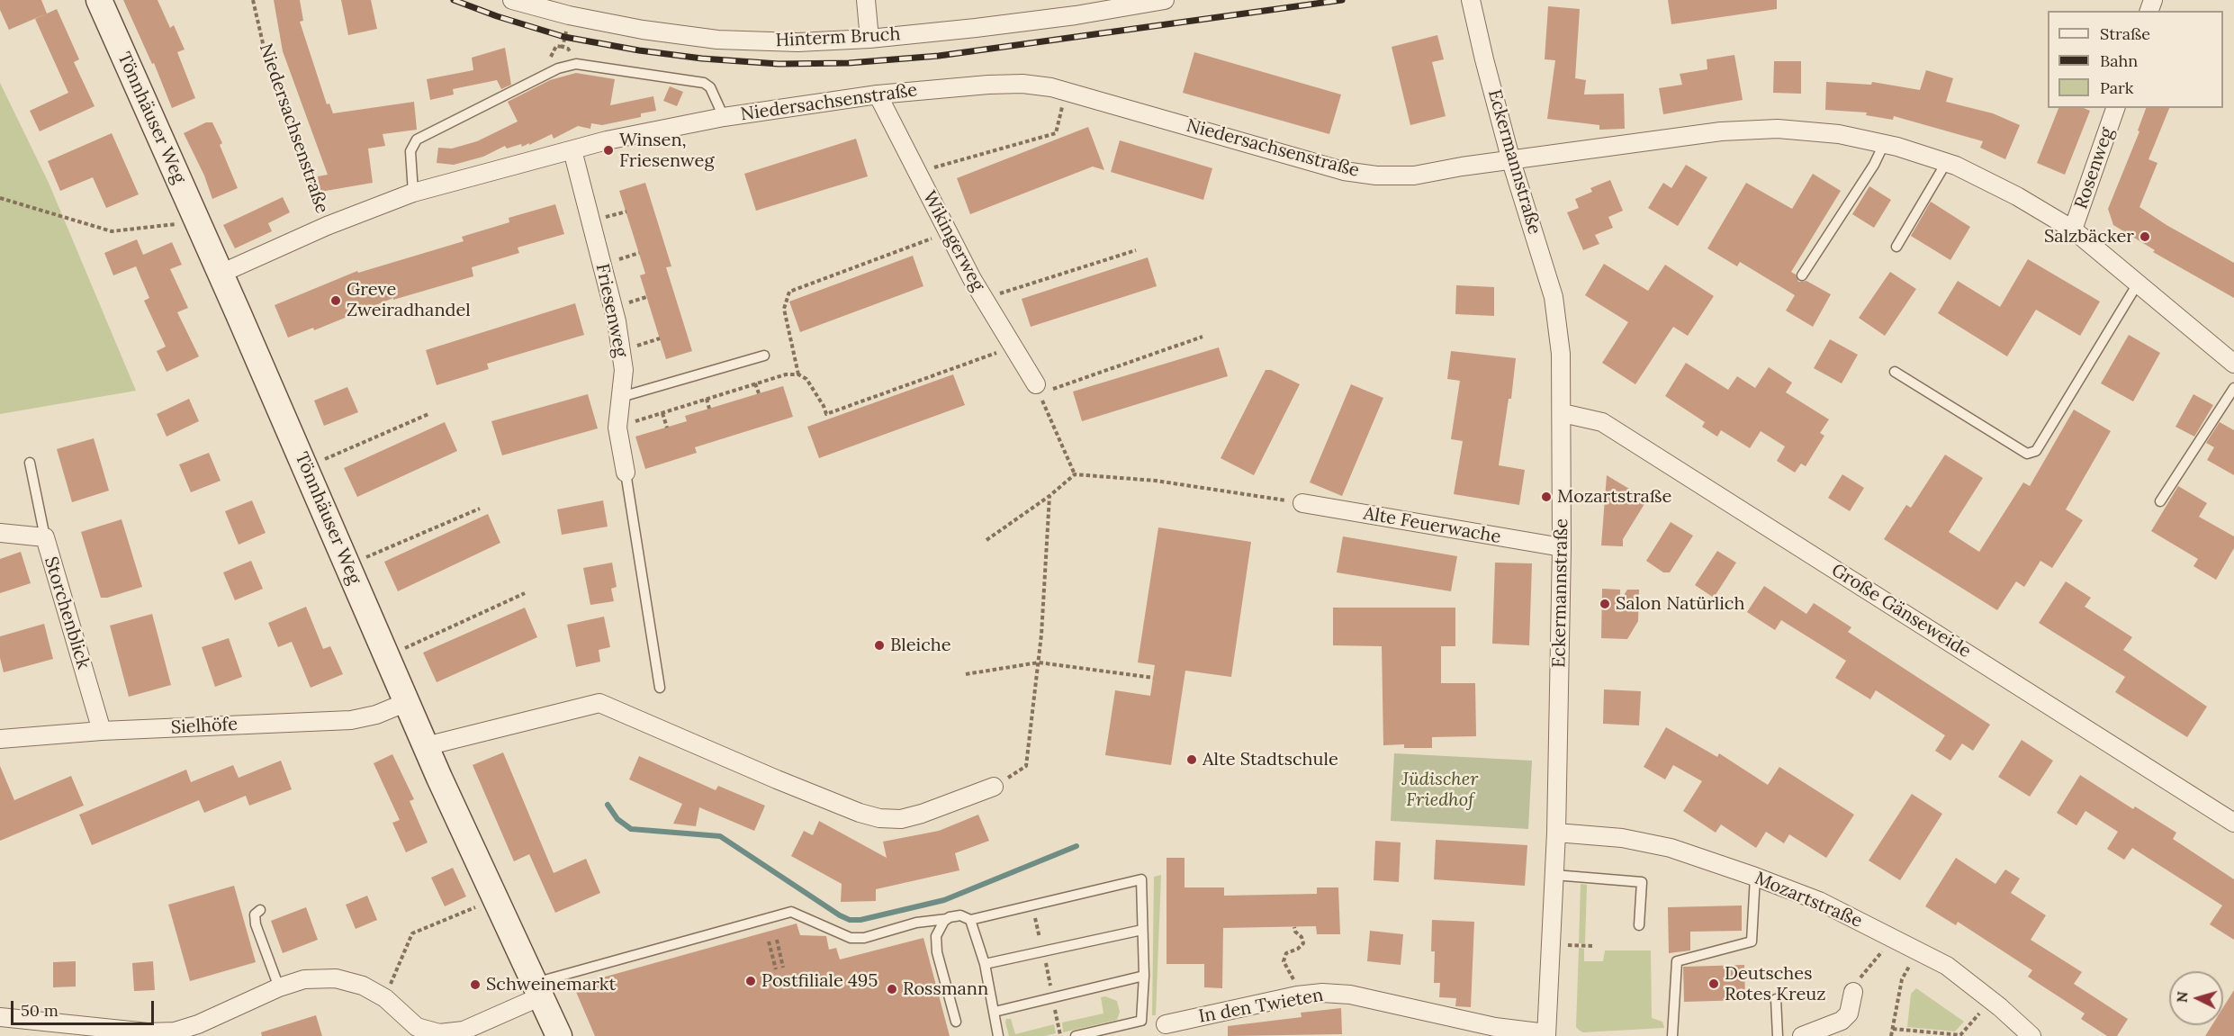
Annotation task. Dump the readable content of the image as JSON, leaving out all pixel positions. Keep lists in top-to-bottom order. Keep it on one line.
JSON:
{"streets":{"main road":["Tönnhäuser Weg"],"street":["Hinterm Bruch","Niedersachsenstraße","Eckermannstraße","Rosenweg","Wikingerweg","Friesenweg","Alte Feuerwache","Große Gänseweide","Storchenblick","Sielhöfe","Mozartstraße","In den Twieten"]},"crossings":[["Niedersachsenstraße","Tönnhäuser Weg"],["Niedersachsenstraße","Eckermannstraße"],["Niedersachsenstraße","Rosenweg"],["Niedersachsenstraße","Wikingerweg"],["Niedersachsenstraße","Friesenweg"],["Tönnhäuser Weg","Sielhöfe"],["Eckermannstraße","Alte Feuerwache"],["Eckermannstraße","Große Gänseweide"],["Eckermannstraße","Mozartstraße"],["Eckermannstraße","In den Twieten"],["Storchenblick","Sielhöfe"]],"parks":["Jüdischer Friedhof"],"places":["Winsen, Friesenweg","Salzbäcker","Greve Zweiradhandel","Mozartstraße","Salon Natürlich","Bleiche","Alte Stadtschule","Postfiliale 495","Deutsches Rotes Kreuz","Schweinemarkt","Rossmann"],"legend":["Straße","Bahn","Park"],"scale_bar":"50 m","north":"left"}
